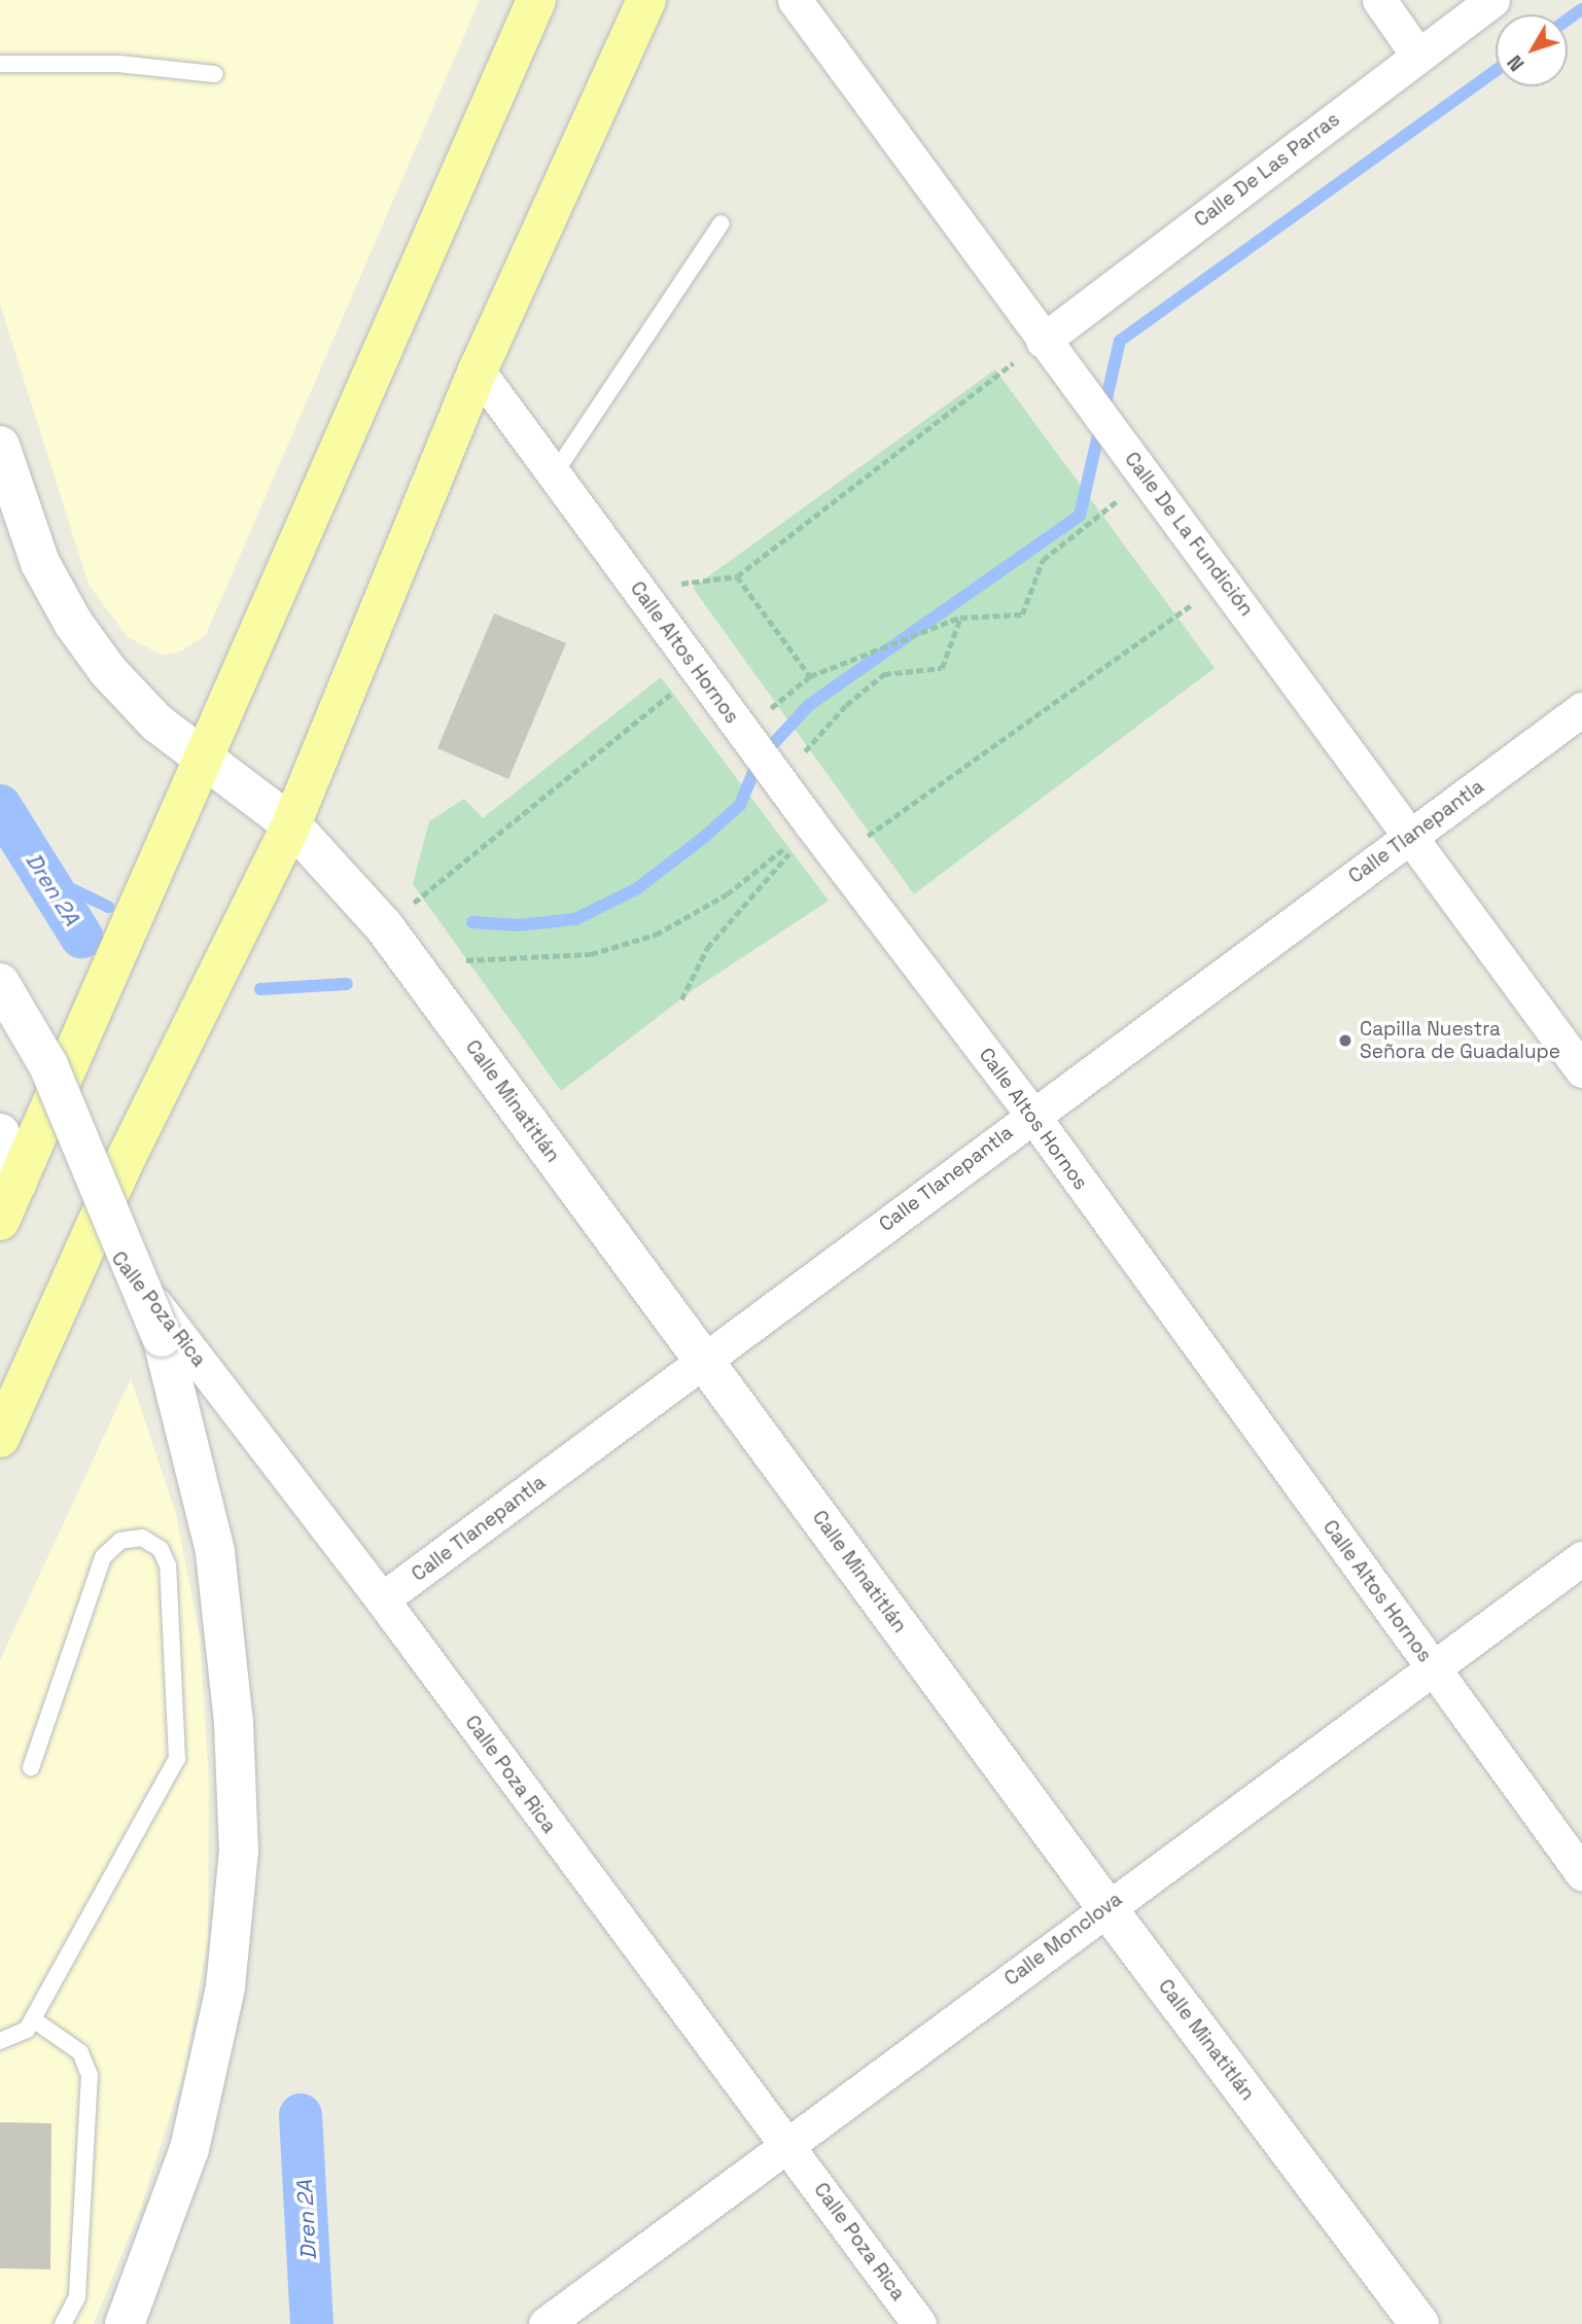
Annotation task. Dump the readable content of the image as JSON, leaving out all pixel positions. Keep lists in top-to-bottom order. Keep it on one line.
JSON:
{"streets":{"main road":["Calle Minatitlán"],"street":["Calle De Las Parras","Calle De La Fundición","Calle Altos Hornos","Calle Tlanepantla","Calle Poza Rica","Calle Monclova"]},"crossings":[["Calle De Las Parras","Calle De La Fundición"],["Calle De La Fundición","Calle Tlanepantla"],["Calle Altos Hornos","Calle Tlanepantla"],["Calle Altos Hornos","Calle Monclova"],["Calle Tlanepantla","Calle Minatitlán"],["Calle Tlanepantla","Calle Poza Rica"],["Calle Minatitlán","Calle Monclova"],["Calle Poza Rica","Calle Monclova"]],"water":["Dren 2A"],"places":["Capilla Nuestra Señora de Guadalupe"],"north":"bottom left"}
